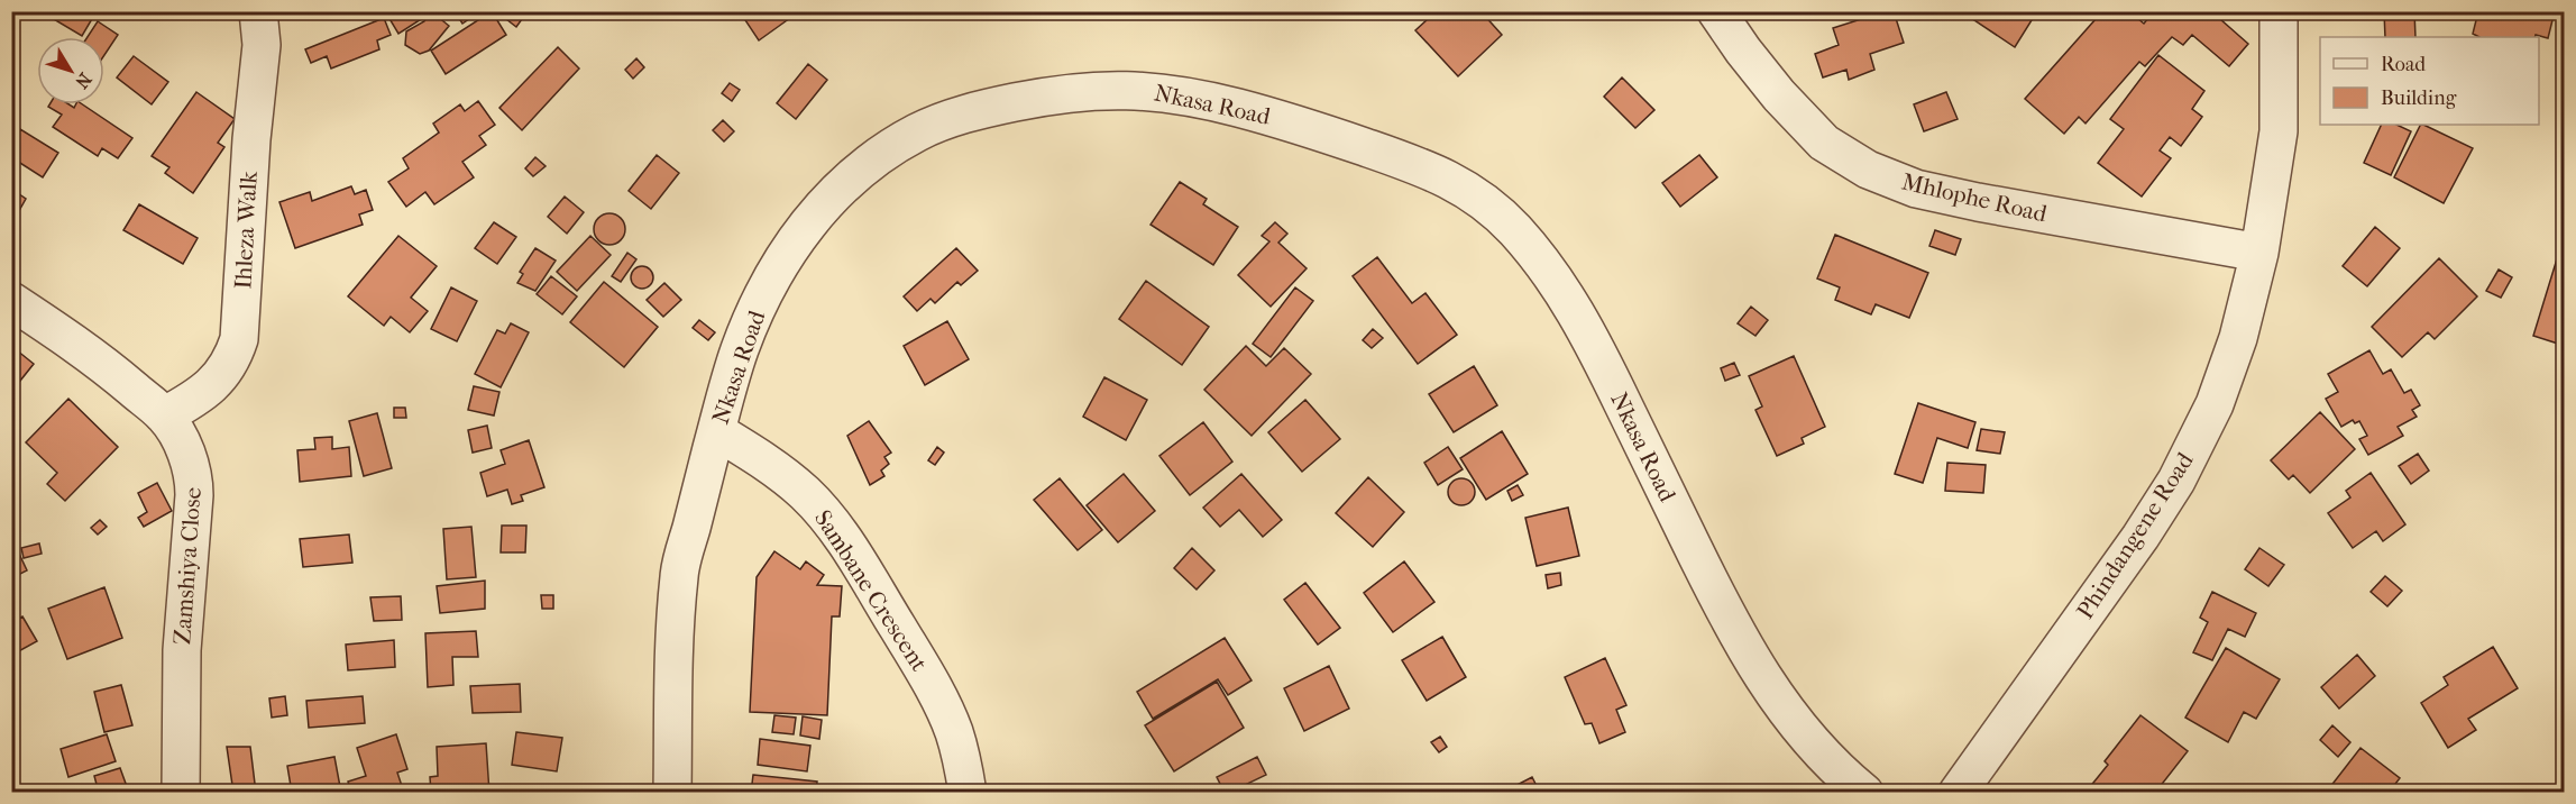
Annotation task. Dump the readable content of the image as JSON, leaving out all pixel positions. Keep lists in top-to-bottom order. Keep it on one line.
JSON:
{"streets":{"street":["Nkasa Road","Mhlophe Road","Ihleza Walk","Phindangene Road","Zamshiya Close","Sambane Crescent"]},"crossings":[["Nkasa Road","Sambane Crescent"],["Mhlophe Road","Phindangene Road"],["Ihleza Walk","Zamshiya Close"]],"legend":["Road","Building"],"north":"bottom right"}
